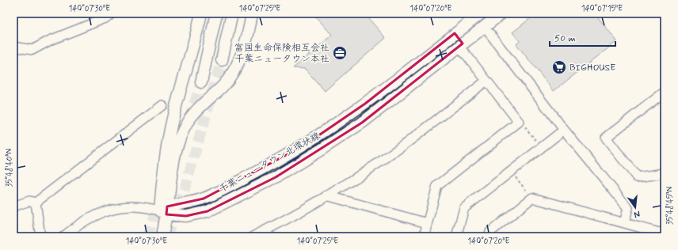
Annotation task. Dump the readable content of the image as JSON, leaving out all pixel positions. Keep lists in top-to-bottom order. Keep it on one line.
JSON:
{"streets":{"main road":["千葉ニュータウン北環状線"]},"places":{"office":["富国生命保険相互会社 千葉ニュータウン本社"],"supermarket":["BIGHOUSE"]},"scale_bar":"50 m","north":"bottom","coordinates":["140°07'30\"E","140°07'25\"E","140°07'20\"E","140°07'15\"E","35°48'40\"N","35°48'45\"N"]}
